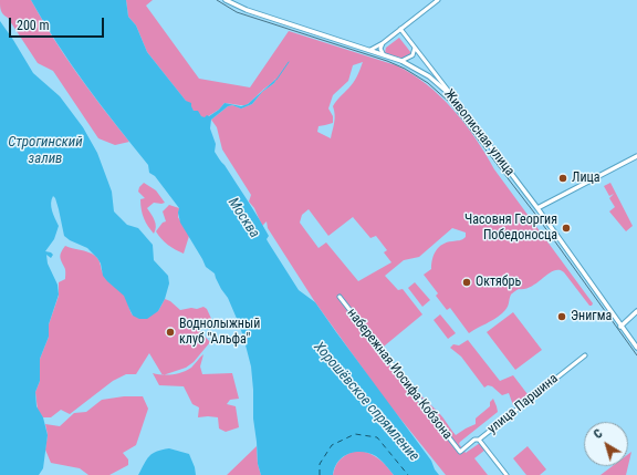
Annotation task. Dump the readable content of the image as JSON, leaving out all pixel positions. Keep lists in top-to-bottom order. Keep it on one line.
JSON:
{"streets":{"street":["Живописная улица","набережная Иосифа Кобзона","улица Паршина"]},"crossings":[["набережная Иосифа Кобзона","улица Паршина"]],"water":["Строгинский залив","Москва","Хорошёвское спрямление"],"places":["Лица","Часовня Георгия Победоносца","Октябрь","Энигма","Воднолыжный клуб \"Альфа\""],"scale_bar":"200 m","north":"top left"}
